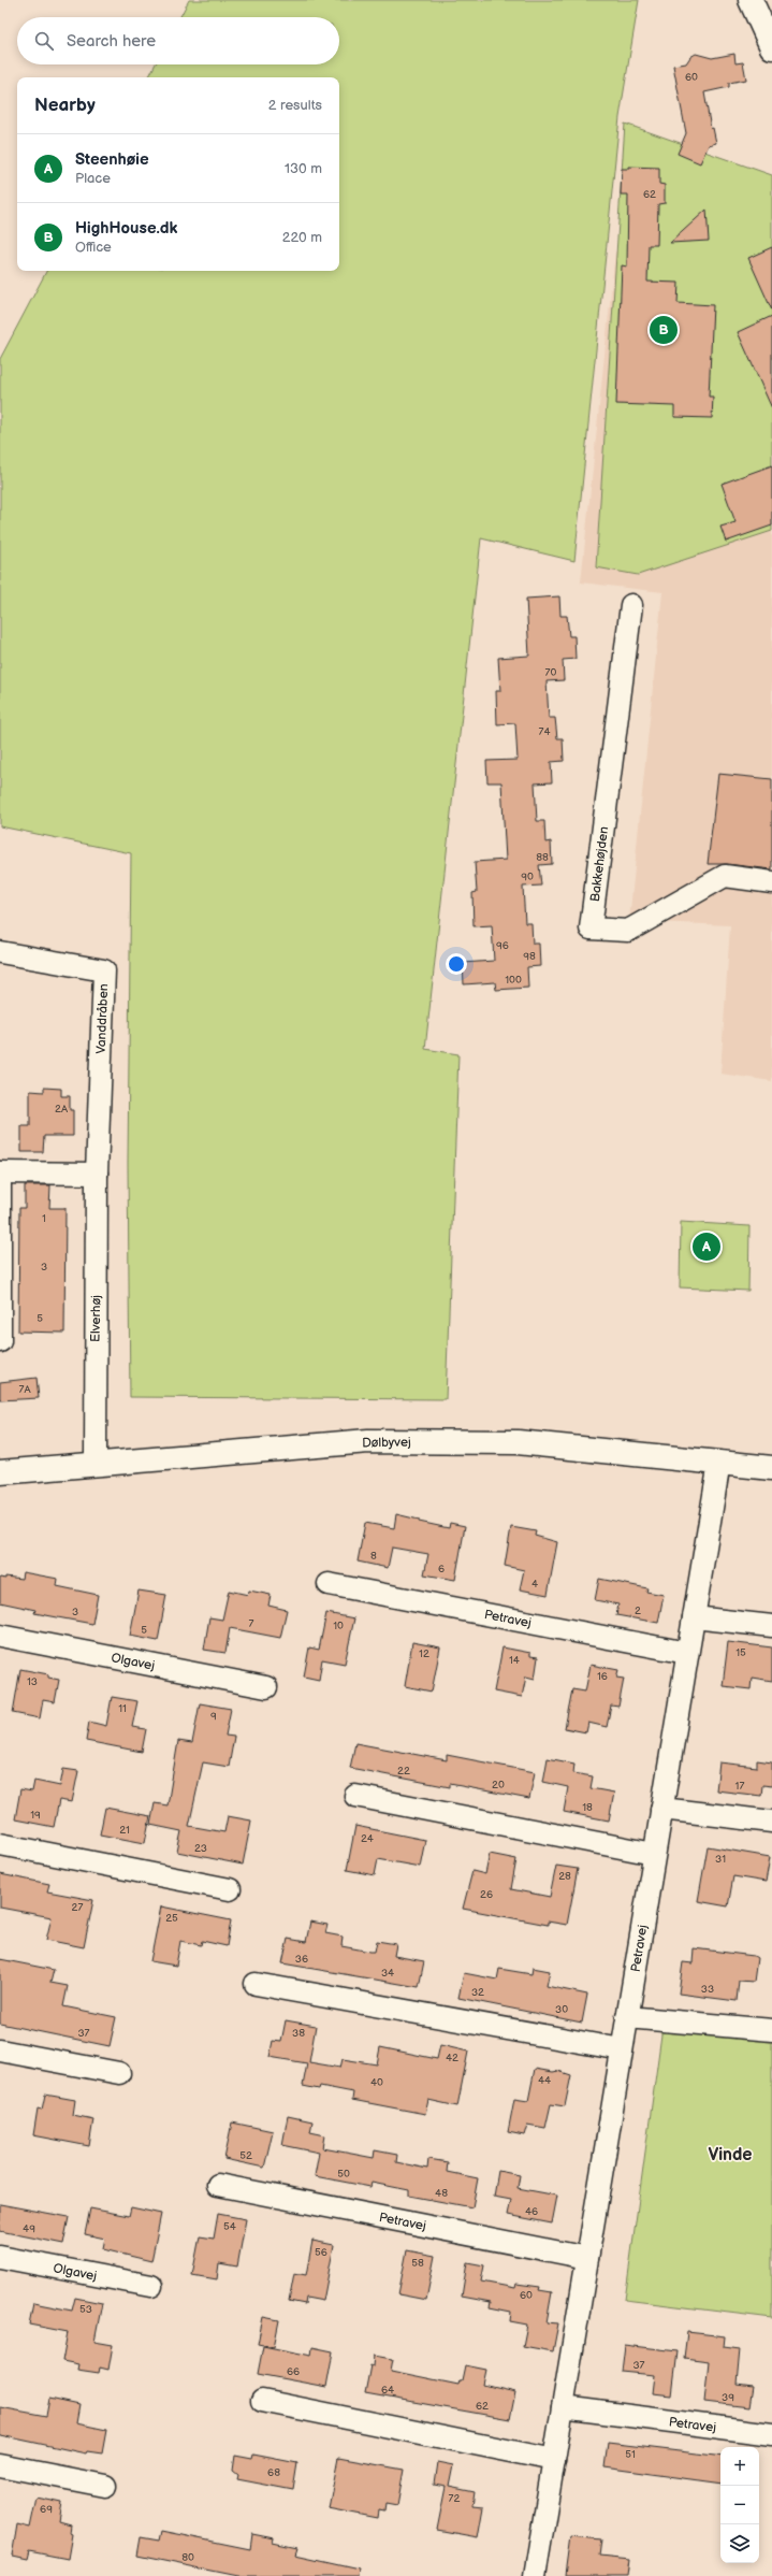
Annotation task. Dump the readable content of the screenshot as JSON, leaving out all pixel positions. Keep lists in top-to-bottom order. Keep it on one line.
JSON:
{"streets":{"street":["Bakkehøjden","Vanddråben","Elverhøj","Dølbyvej","Petravej","Olgavej"]},"crossings":[["Vanddråben","Elverhøj"],["Elverhøj","Dølbyvej"],["Dølbyvej","Petravej"]],"districts":["Vinde"],"house_numbers":["60","62","70","74","88","90","96","98","100","2A","1","3","5","7A","8","6","4","2","3","7","10","5","15","12","14","16","13","11","9","22","20","17","18","19","21","24","23","31","28","26","27","25","36","34","33","32","30","37","38","42","44","40","52","50","48","46","54","49","56","58","60","53","37","66","64","39","62","51","68","72","69","80"],"page":{"search":"Search here","heading":["Nearby","2 results"],"list":[{"mark":"A","name":"Steenhøie","note":"Place","value":"130 m"},{"mark":"B","name":"HighHouse.dk","note":"Office","value":"220 m"}],"pins":["B","A"],"map_buttons":["+","−"]}}
